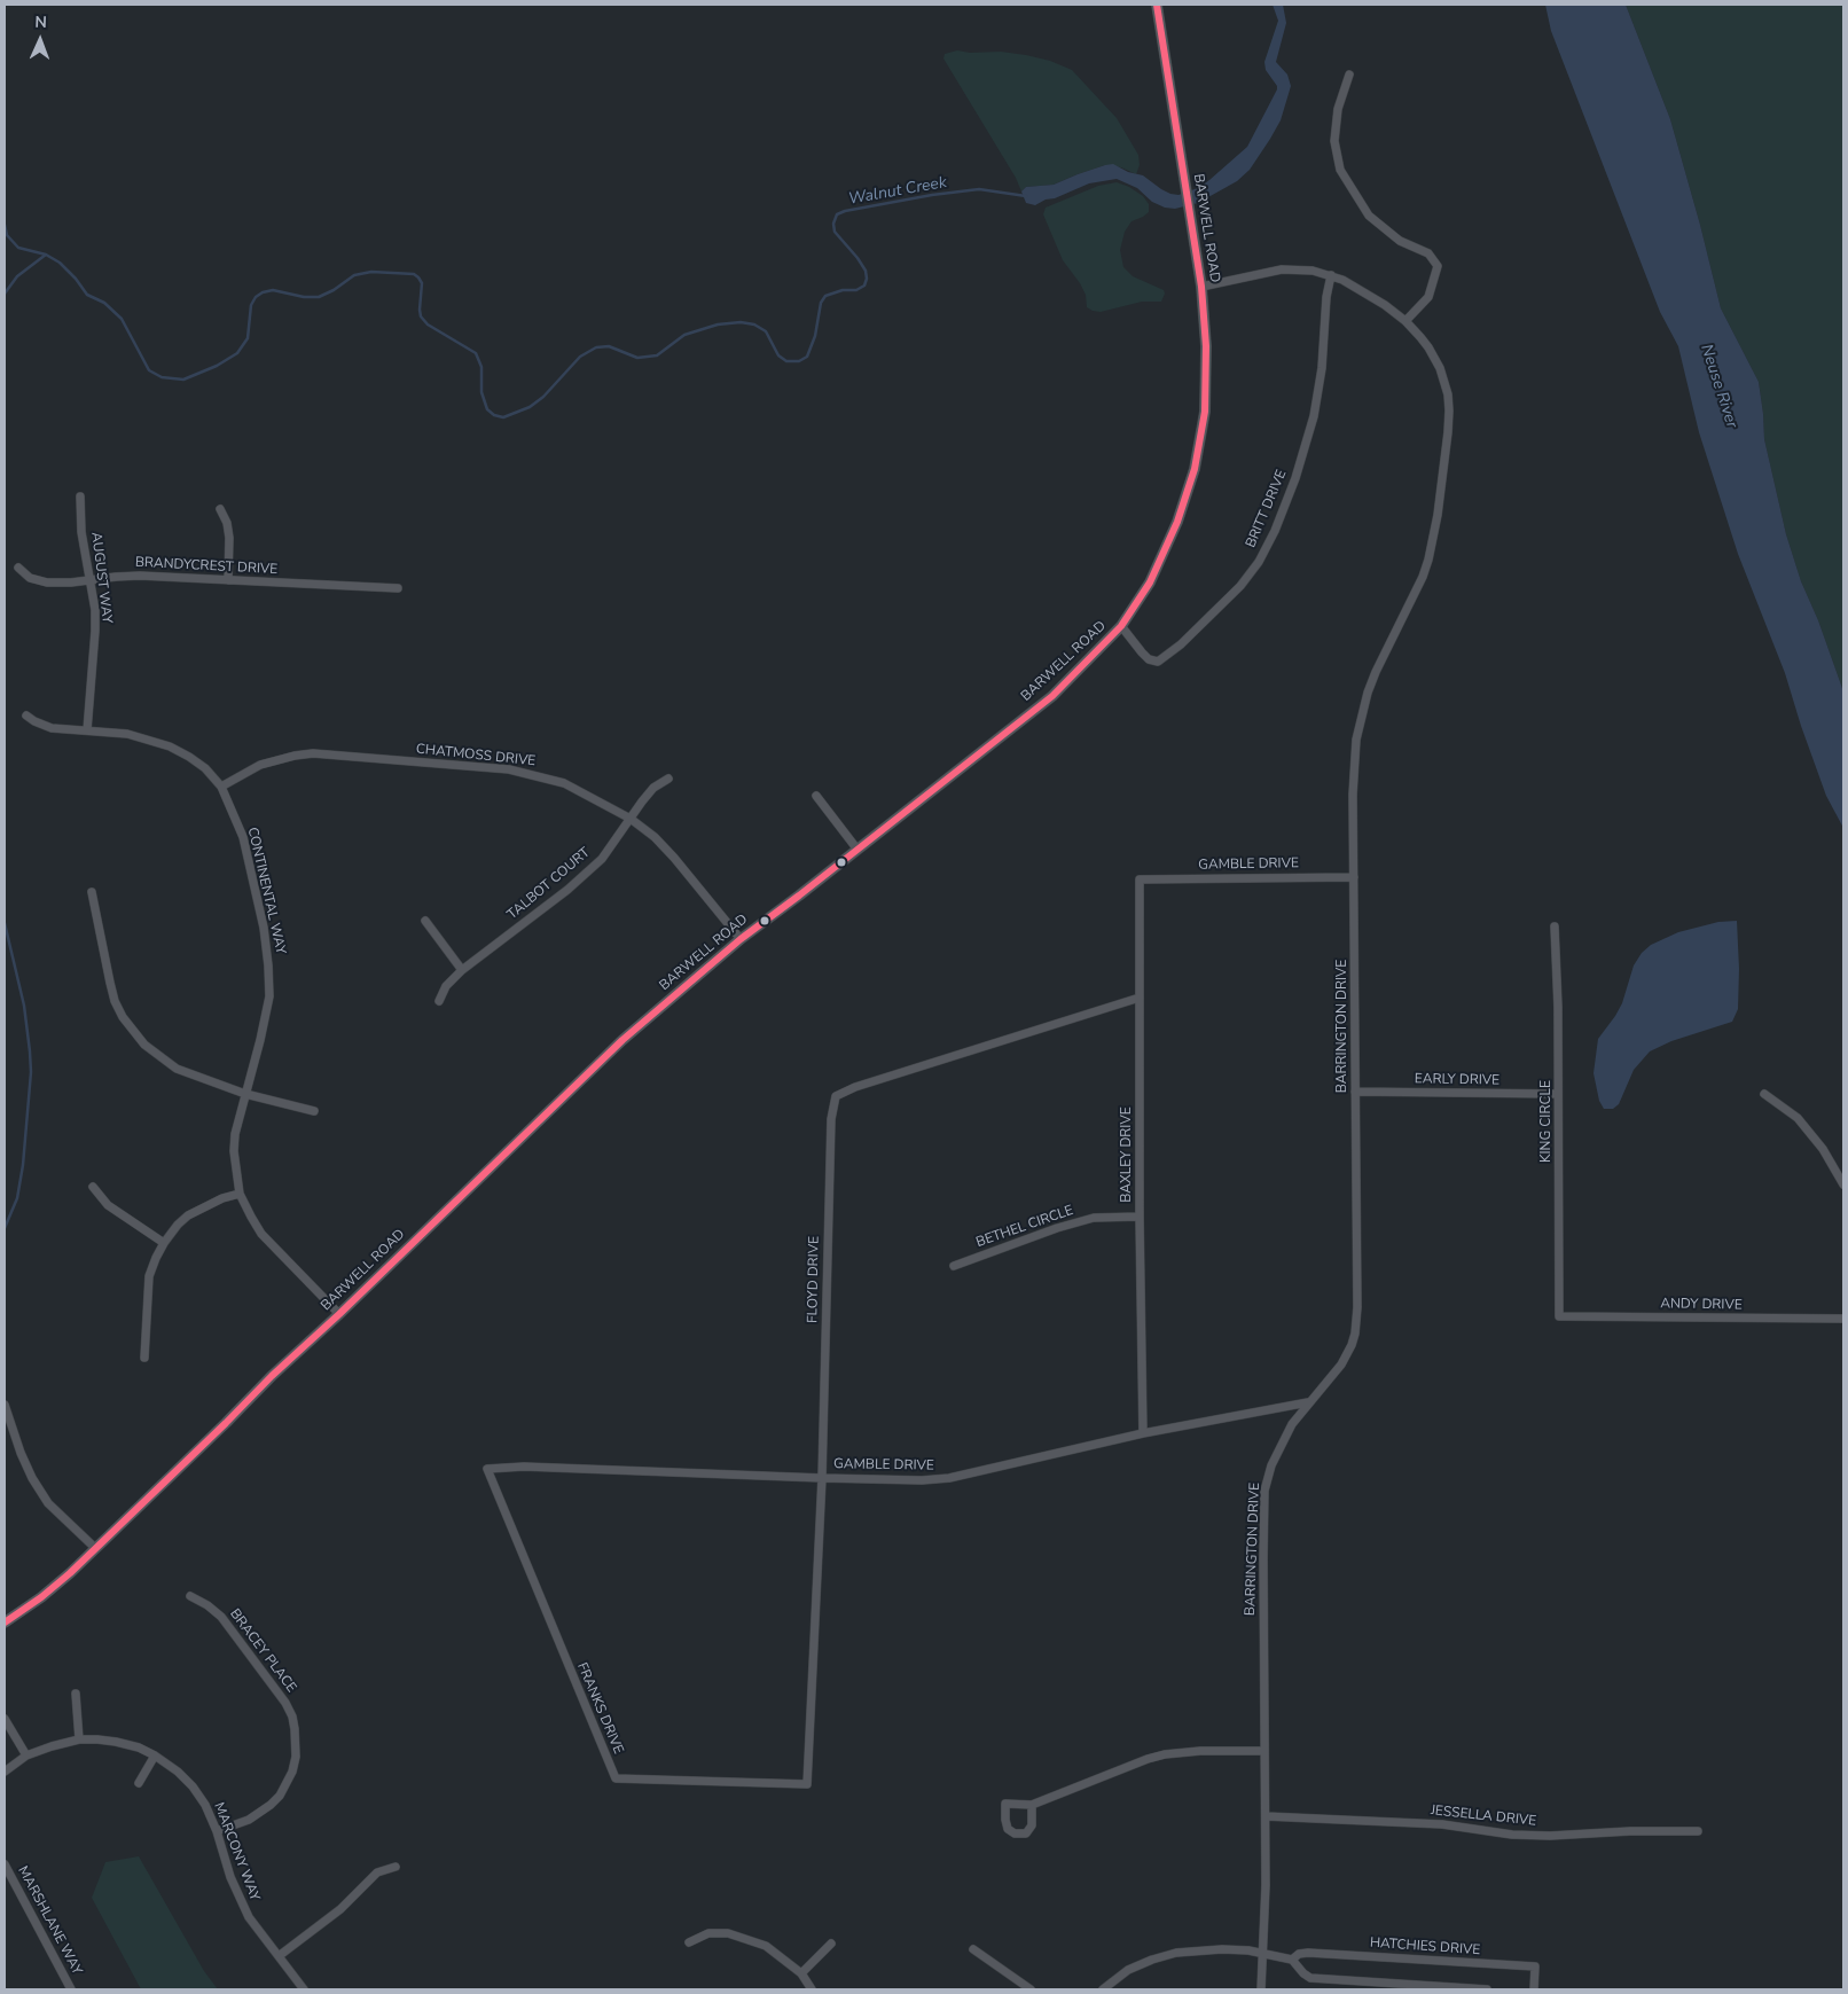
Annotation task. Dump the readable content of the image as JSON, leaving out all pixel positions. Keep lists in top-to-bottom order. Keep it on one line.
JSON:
{"streets":{"street":["BARWELL ROAD","BRITT DRIVE","BRANDYCREST DRIVE","AUGUST WAY","CHATMOSS DRIVE","GAMBLE DRIVE","TALBOT COURT","CONTINENTAL WAY","BARRINGTON DRIVE","EARLY DRIVE","KING CIRCLE","BAXLEY DRIVE","BETHEL CIRCLE","FLOYD DRIVE","ANDY DRIVE","BRACEY PLACE","FRANKS DRIVE","JESSELLA DRIVE","MARCONY WAY","MARSHLANE WAY","HATCHIES DRIVE"]},"crossings":[["BARWELL ROAD","BRITT DRIVE"],["BARWELL ROAD","CHATMOSS DRIVE"],["BARWELL ROAD","CONTINENTAL WAY"],["BARWELL ROAD","BARRINGTON DRIVE"],["BRITT DRIVE","BARRINGTON DRIVE"],["BRANDYCREST DRIVE","AUGUST WAY"],["AUGUST WAY","CONTINENTAL WAY"],["CHATMOSS DRIVE","TALBOT COURT"],["CHATMOSS DRIVE","CONTINENTAL WAY"],["GAMBLE DRIVE","BARRINGTON DRIVE"],["GAMBLE DRIVE","BAXLEY DRIVE"],["GAMBLE DRIVE","FLOYD DRIVE"],["GAMBLE DRIVE","FRANKS DRIVE"],["BARRINGTON DRIVE","EARLY DRIVE"],["BARRINGTON DRIVE","JESSELLA DRIVE"],["BARRINGTON DRIVE","HATCHIES DRIVE"],["EARLY DRIVE","KING CIRCLE"],["KING CIRCLE","ANDY DRIVE"],["BAXLEY DRIVE","BETHEL CIRCLE"],["BAXLEY DRIVE","FLOYD DRIVE"],["FLOYD DRIVE","FRANKS DRIVE"],["BRACEY PLACE","MARCONY WAY"]],"water":["Walnut Creek","Neuse River"],"north":"top"}
